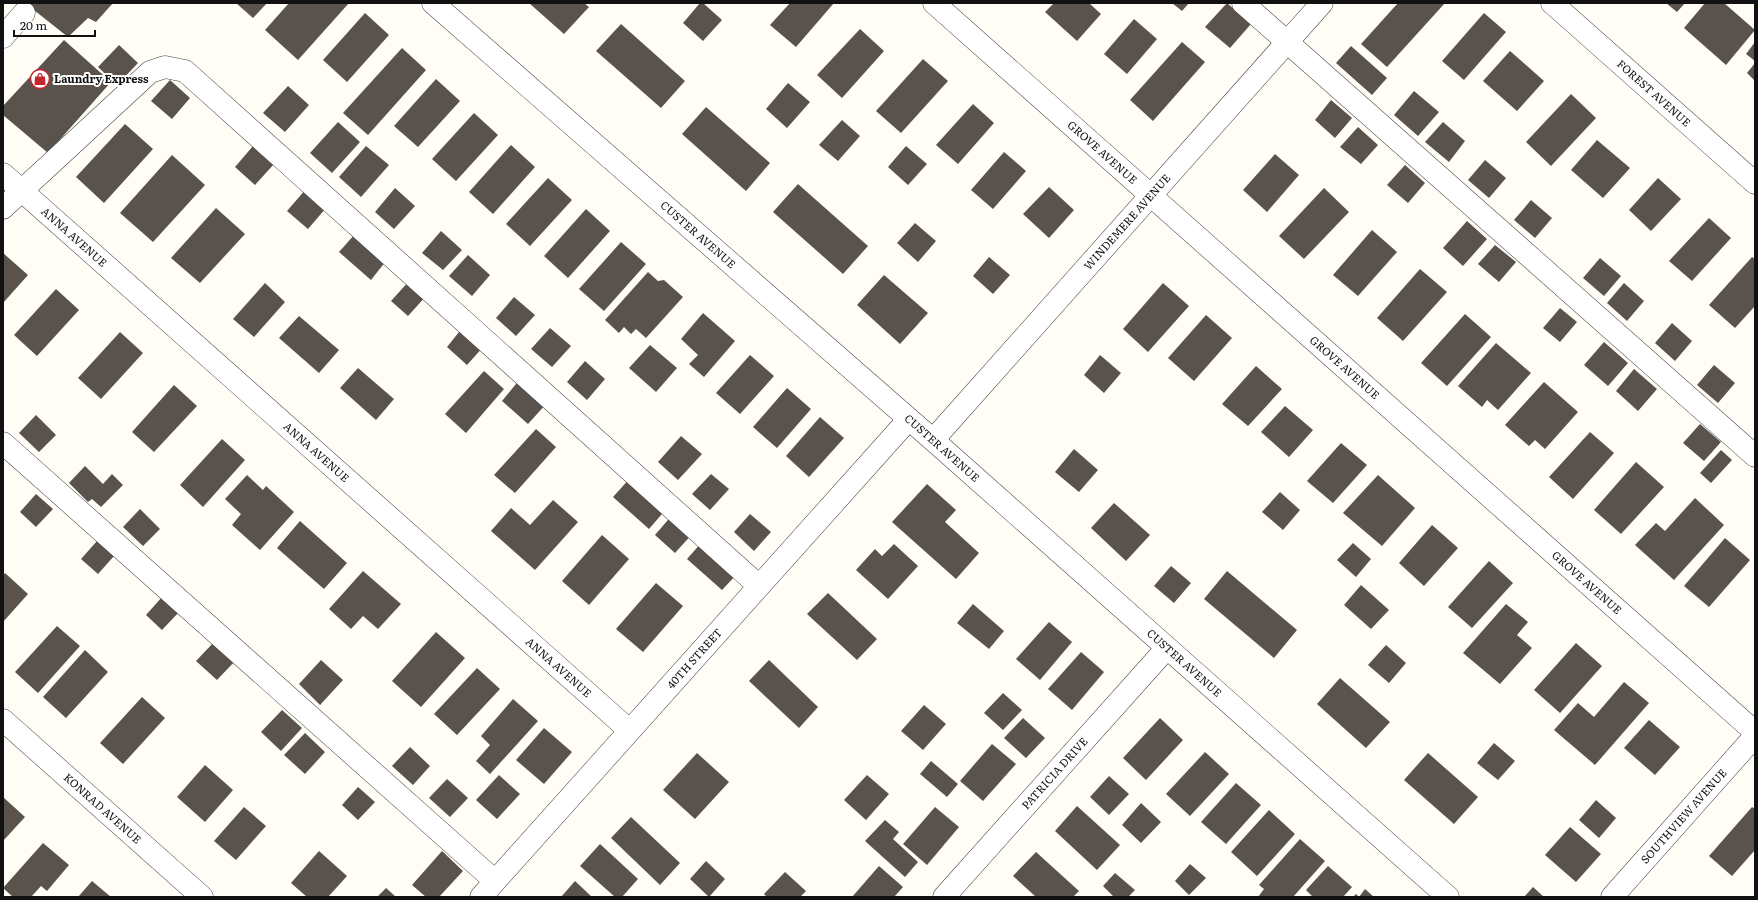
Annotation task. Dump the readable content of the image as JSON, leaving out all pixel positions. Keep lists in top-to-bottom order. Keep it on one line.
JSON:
{"streets":{"street":["FOREST AVENUE","GROVE AVENUE","WINDEMERE AVENUE","CUSTER AVENUE","ANNA AVENUE","40TH STREET","PATRICIA DRIVE","KONRAD AVENUE","SOUTHVIEW AVENUE"]},"crossings":[["GROVE AVENUE","WINDEMERE AVENUE"],["WINDEMERE AVENUE","CUSTER AVENUE"],["CUSTER AVENUE","40TH STREET"],["CUSTER AVENUE","PATRICIA DRIVE"],["ANNA AVENUE","40TH STREET"]],"places":{"shop":["Laundry Express"]},"scale_bar":"20 m"}
